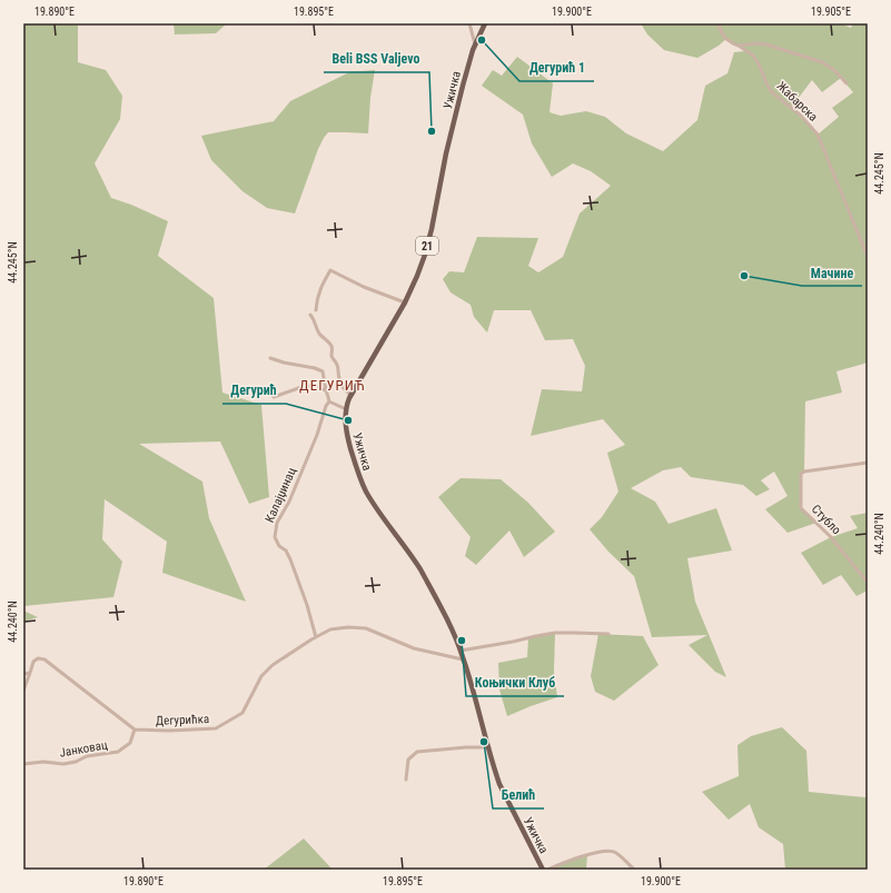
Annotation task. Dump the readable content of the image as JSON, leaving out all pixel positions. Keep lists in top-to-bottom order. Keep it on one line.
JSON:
{"streets":{"main road":["Ужичка","21"],"street":["Жабарска","Калајџинац","Стубло","Дегурићка","Јанковац"]},"crossings":[["Ужичка","Дегурићка"],["Калајџинац","Дегурићка"],["Дегурићка","Јанковац"]],"districts":["ДЕГУРИЋ"],"places":["Дегурић 1","Beli BSS Valjevo","Мачине","Дегурић","Коњички Клуб","Белић"],"coordinates":["19.890°E","19.895°E","19.900°E","19.905°E","44.245°N","44.240°N"]}
